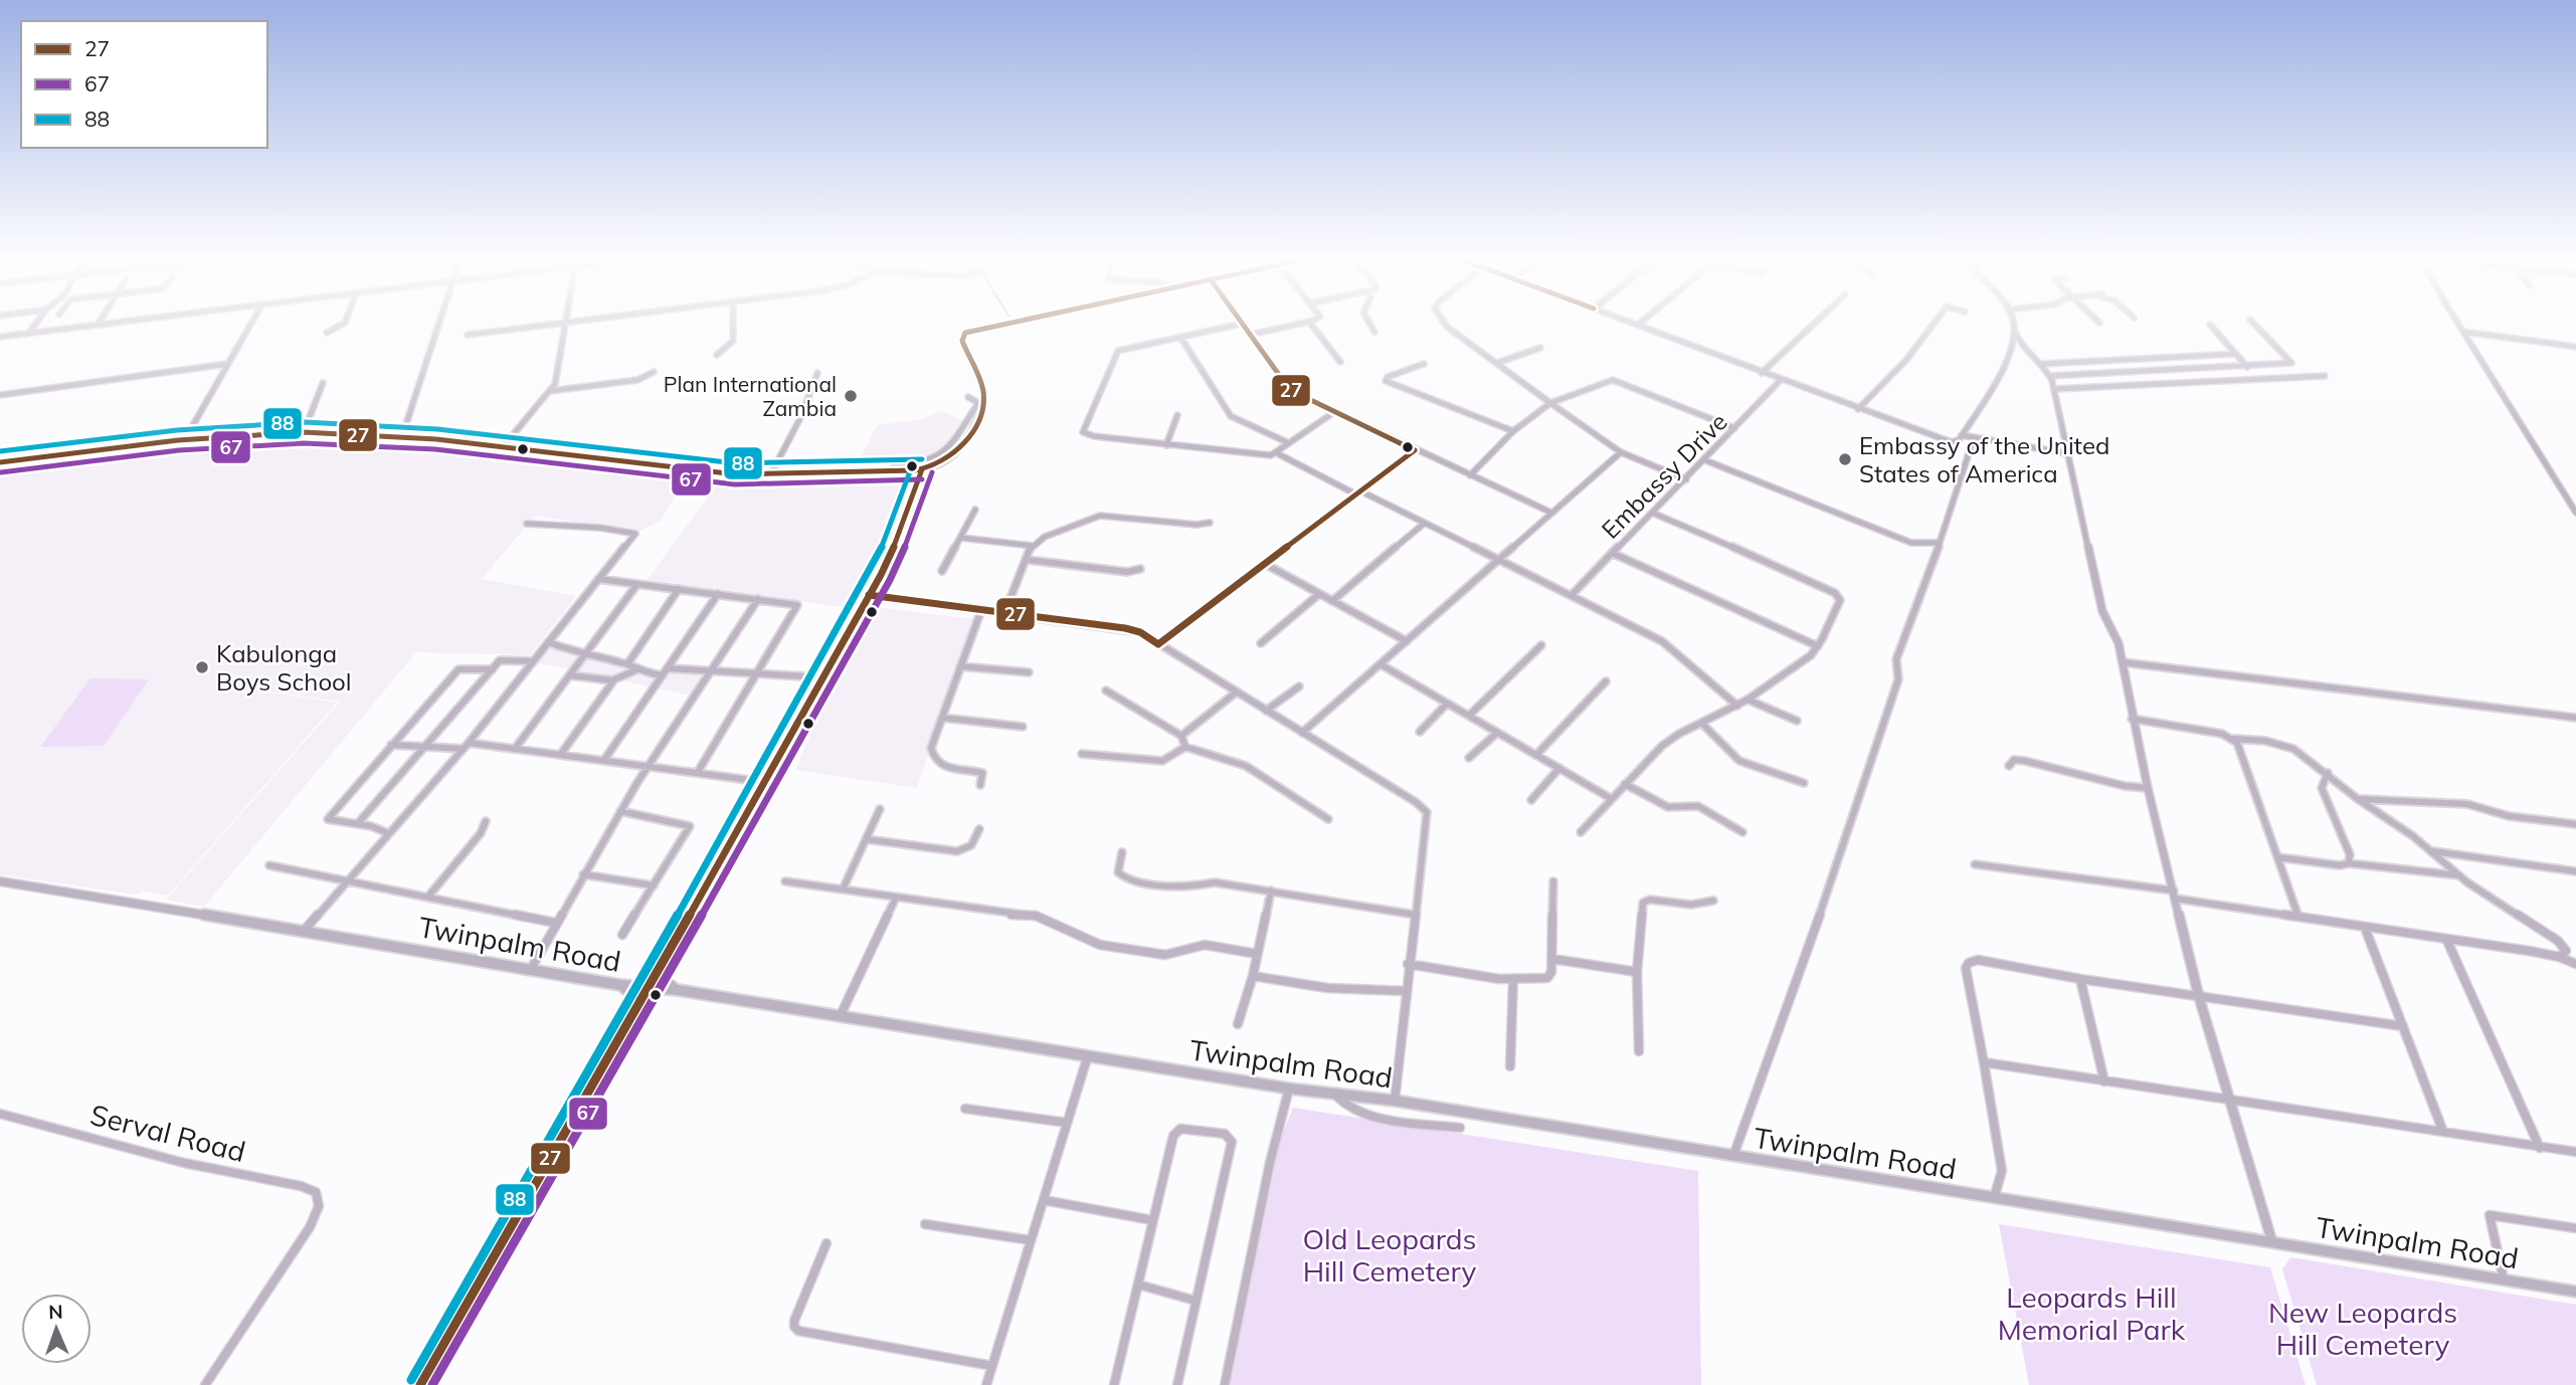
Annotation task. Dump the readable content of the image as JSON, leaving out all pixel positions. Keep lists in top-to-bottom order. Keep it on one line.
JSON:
{"streets":{"main road":["Twinpalm Road"],"street":["Embassy Drive","Serval Road"]},"parks":["Old Leopards Hill Cemetery","Leopards Hill Memorial Park","New Leopards Hill Cemetery"],"places":["Plan International Zambia","Embassy of the United States of America","Kabulonga Boys School"],"lines":["transit line 27","transit line 88","transit line 67"],"legend":["27","67","88"],"north":"top"}
